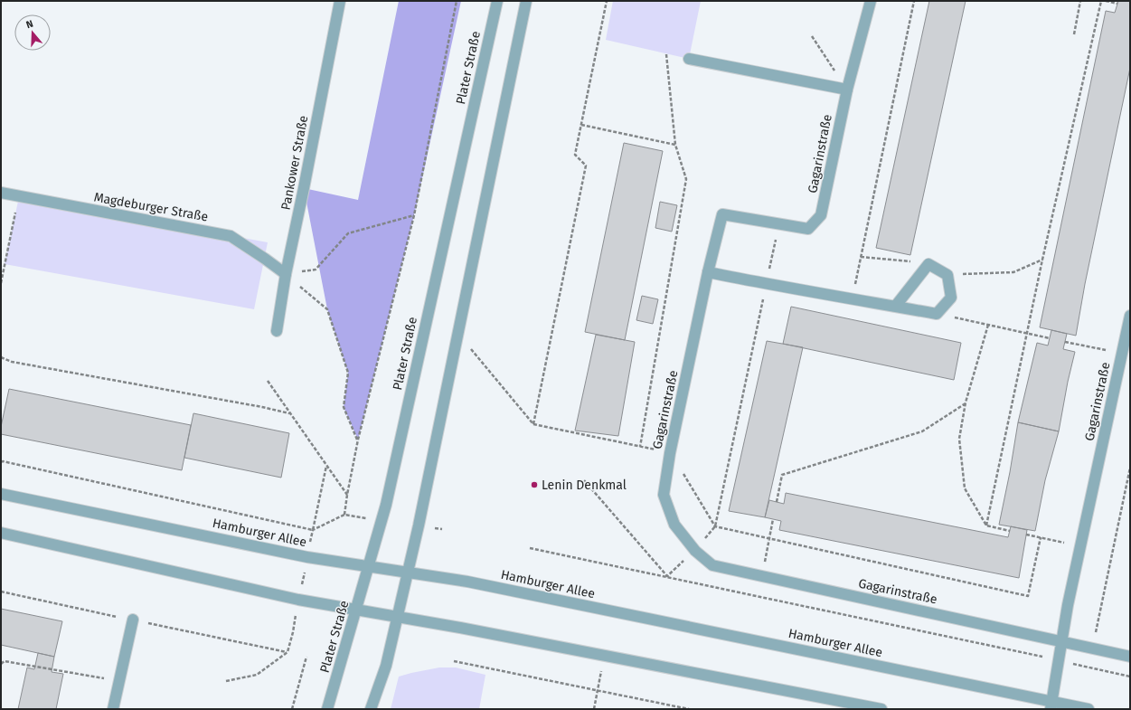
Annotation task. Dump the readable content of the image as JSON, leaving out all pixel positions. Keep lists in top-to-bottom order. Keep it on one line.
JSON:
{"streets":{"street":["Plater Straße","Gagarinstraße","Pankower Straße","Magdeburger Straße","Hamburger Allee"]},"crossings":[["Plater Straße","Hamburger Allee"],["Gagarinstraße","Hamburger Allee"],["Pankower Straße","Magdeburger Straße"]],"places":["Lenin Denkmal"],"north":"top"}
